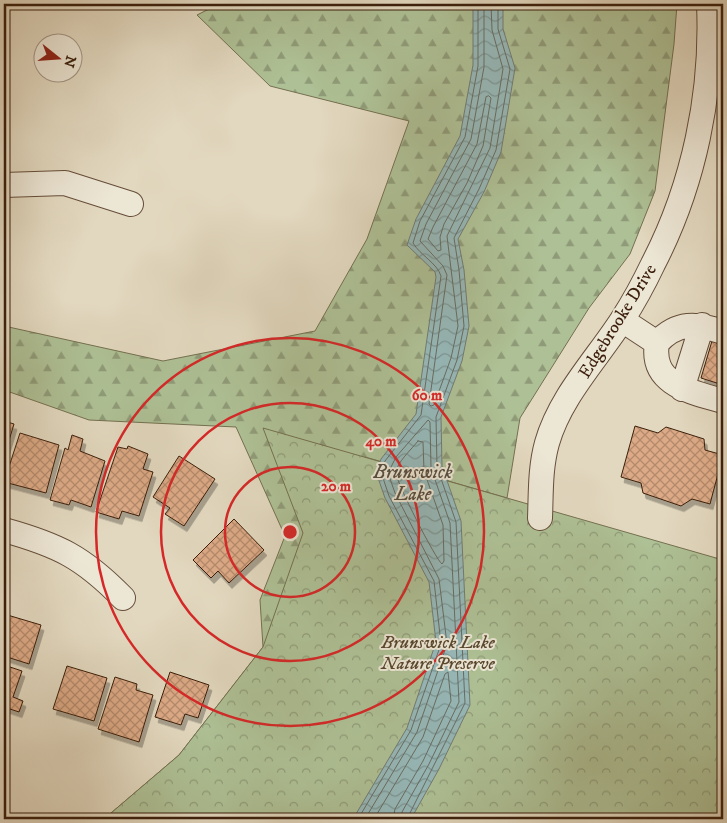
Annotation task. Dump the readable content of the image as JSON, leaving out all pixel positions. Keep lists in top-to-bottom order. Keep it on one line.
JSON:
{"streets":{"street":["Edgebrooke Drive"]},"water":["Brunswick Lake"],"parks":["Brunswick Lake Nature Preserve"],"north":"right","rings":["60 m","40 m","20 m"]}
